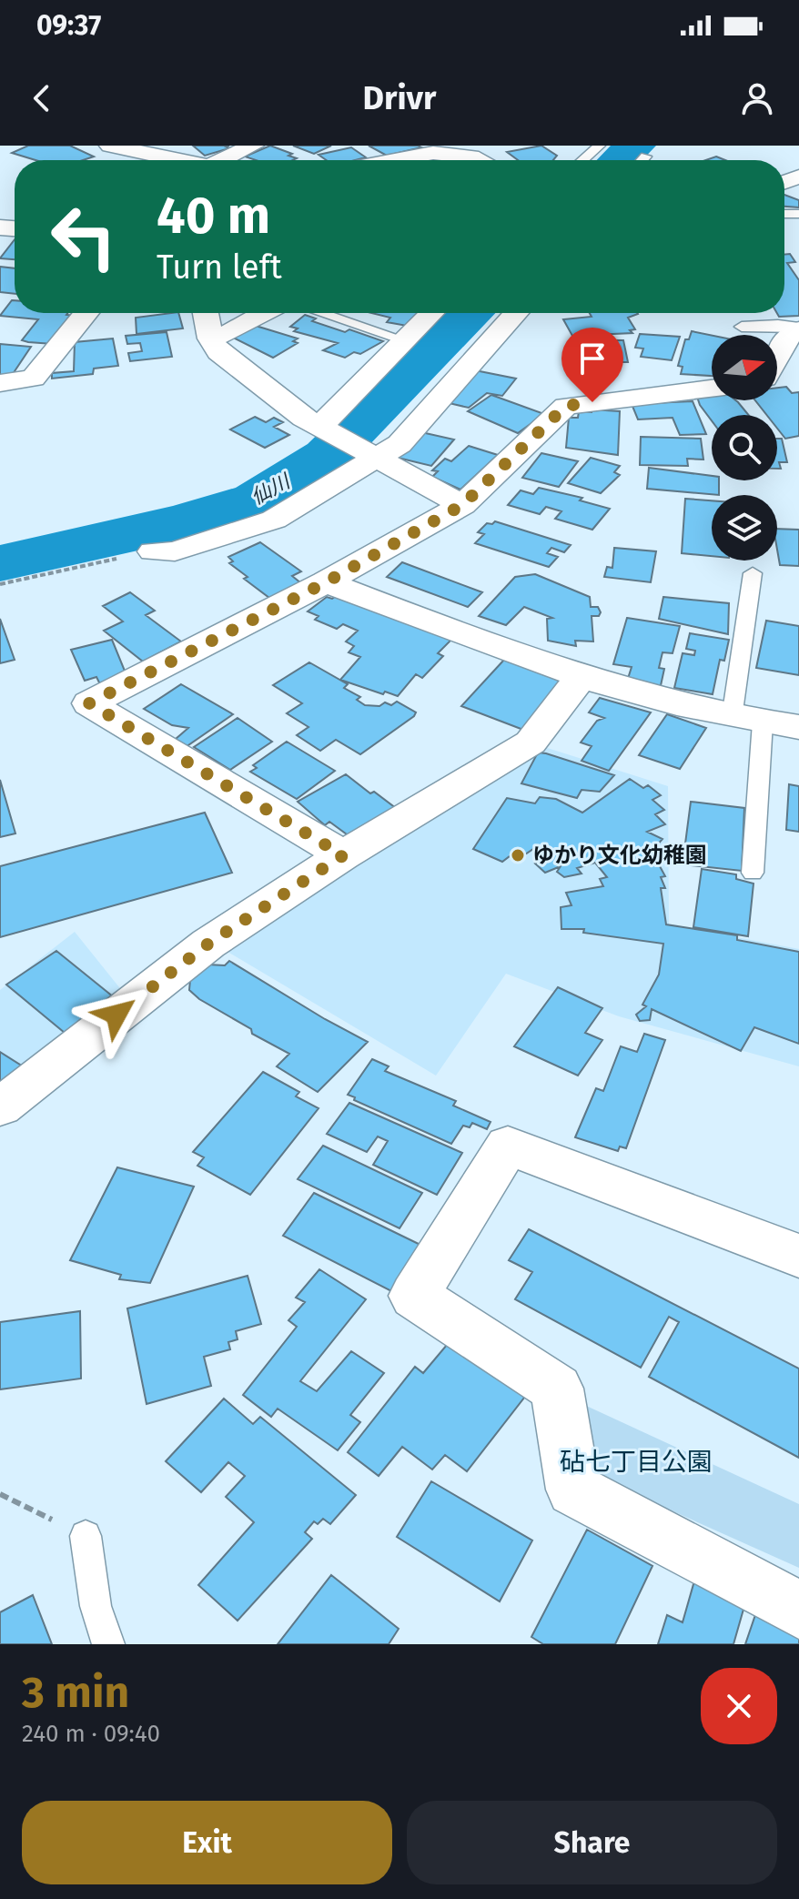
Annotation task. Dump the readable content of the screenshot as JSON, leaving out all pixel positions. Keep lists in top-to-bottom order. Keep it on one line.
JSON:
{"water":["仙川"],"parks":["砧七丁目公園"],"places":["ゆかり文化幼稚園"],"north":"right","page":{"status":"09:37","header":"Drivr","turn":["40 m","Turn left"],"heading":["3 min","240 m · 09:40"],"buttons":["Exit","Share"]}}
